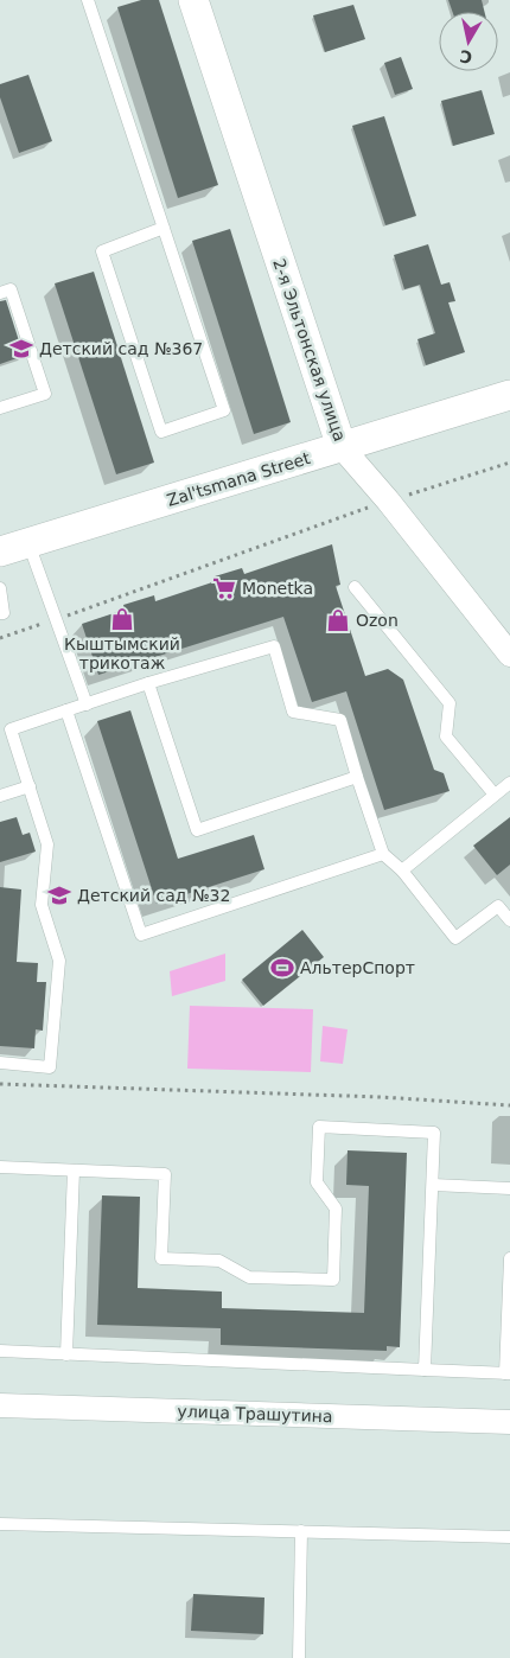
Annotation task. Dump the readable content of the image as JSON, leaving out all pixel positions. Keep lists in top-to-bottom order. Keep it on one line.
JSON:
{"streets":{"street":["2-я Эльтонская улица","Zal'tsmana Street","улица Трашутина"]},"crossings":[["2-я Эльтонская улица","Zal'tsmana Street"]],"places":{"school or university":["Детский сад №367","Детский сад №32"],"supermarket":["Monetka"],"shop":["Кыштымский трикотаж","Ozon"],"sports":["АльтерСпорт"]},"north":"bottom"}
